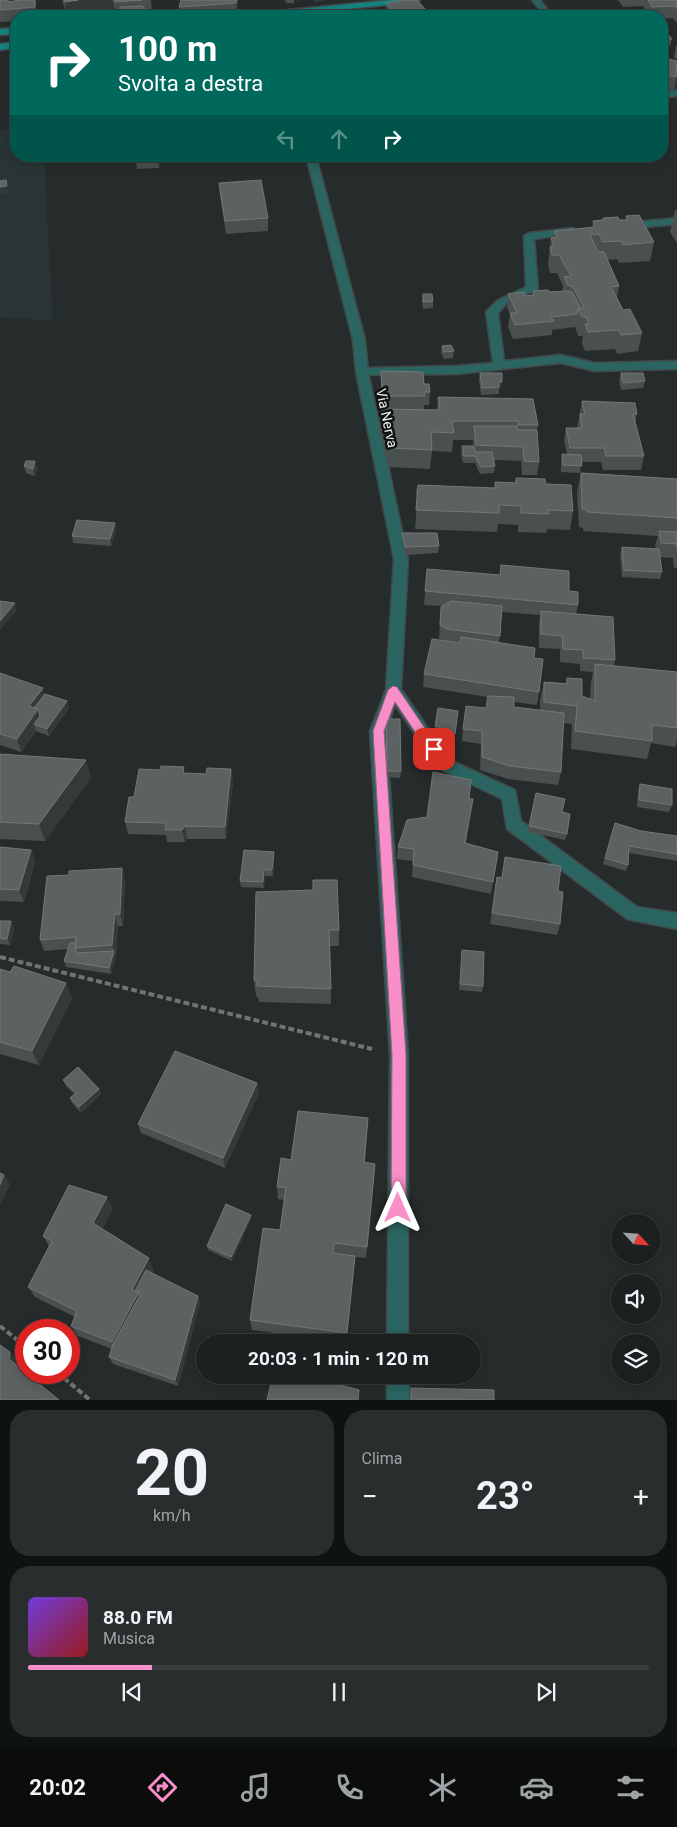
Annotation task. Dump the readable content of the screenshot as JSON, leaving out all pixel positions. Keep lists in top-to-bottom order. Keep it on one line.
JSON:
{"streets":{"street":["Via Nerva"]},"north":"bottom right","page":{"turn":["100 m","Svolta a destra"],"limit":"30","trip":"20:03 · 1 min · 120 m","tile":[["20","km/h"],"Clima"],"heat":["−","23°","+"],"song":["88.0 FM","Musica"],"tabs":"20:02"}}
